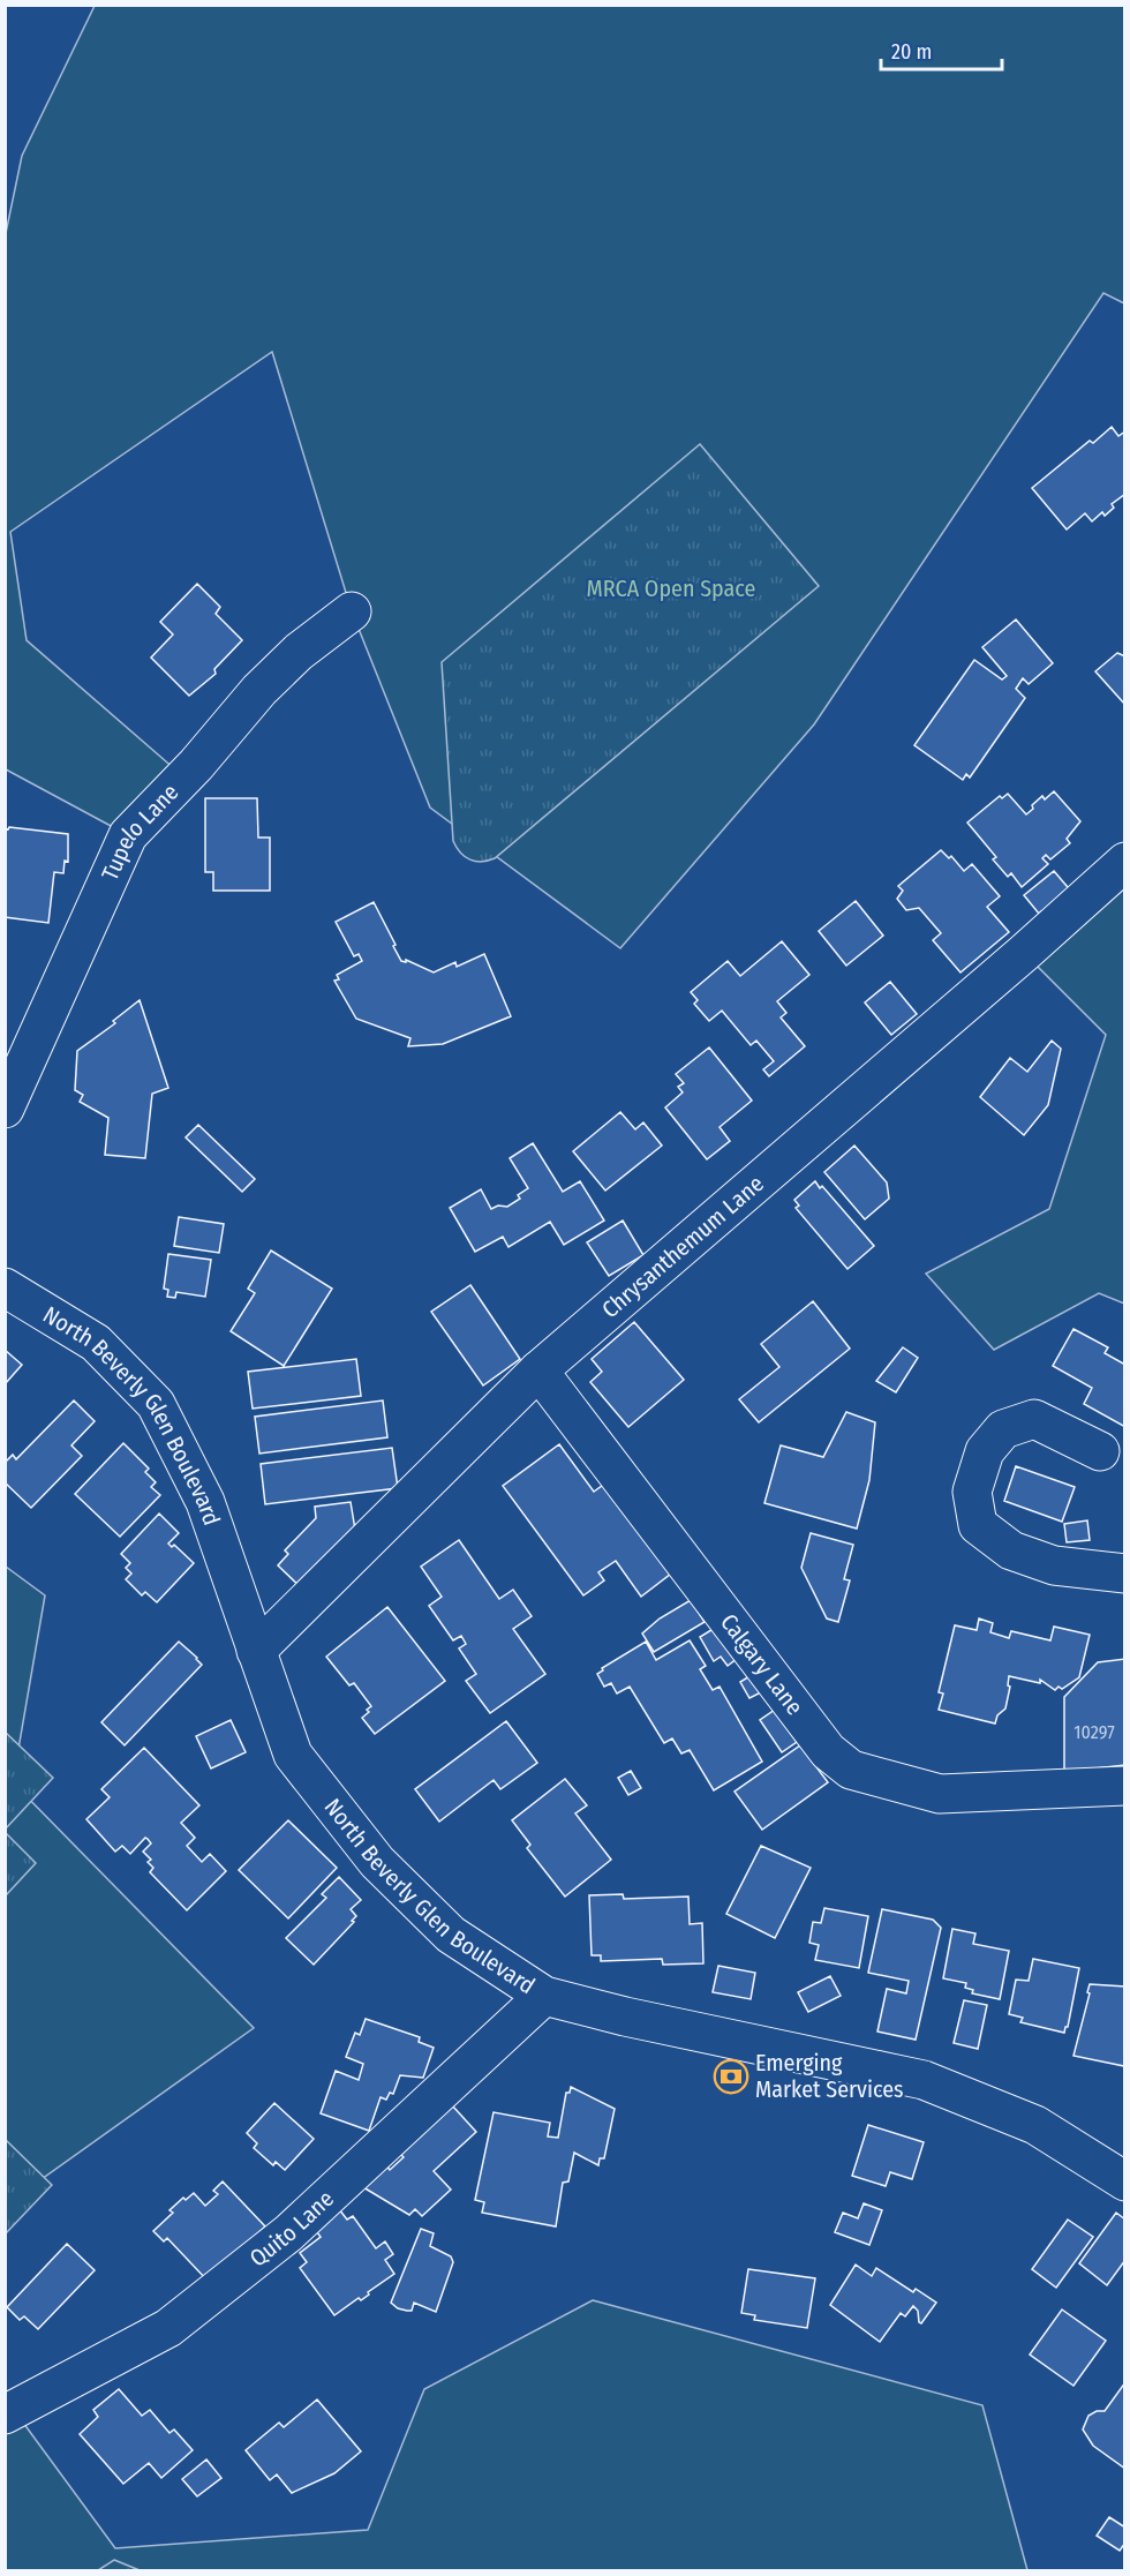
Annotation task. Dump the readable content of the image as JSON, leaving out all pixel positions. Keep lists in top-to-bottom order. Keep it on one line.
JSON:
{"streets":{"street":["Tupelo Lane","Chrysanthemum Lane","North Beverly Glen Boulevard","Calgary Lane","Quito Lane"]},"crossings":[["Chrysanthemum Lane","North Beverly Glen Boulevard"],["Chrysanthemum Lane","Calgary Lane"],["North Beverly Glen Boulevard","Quito Lane"]],"parks":["MRCA Open Space"],"places":{"bank":["Emerging Market Services"]},"house_numbers":["10297"],"scale_bar":"20 m"}
